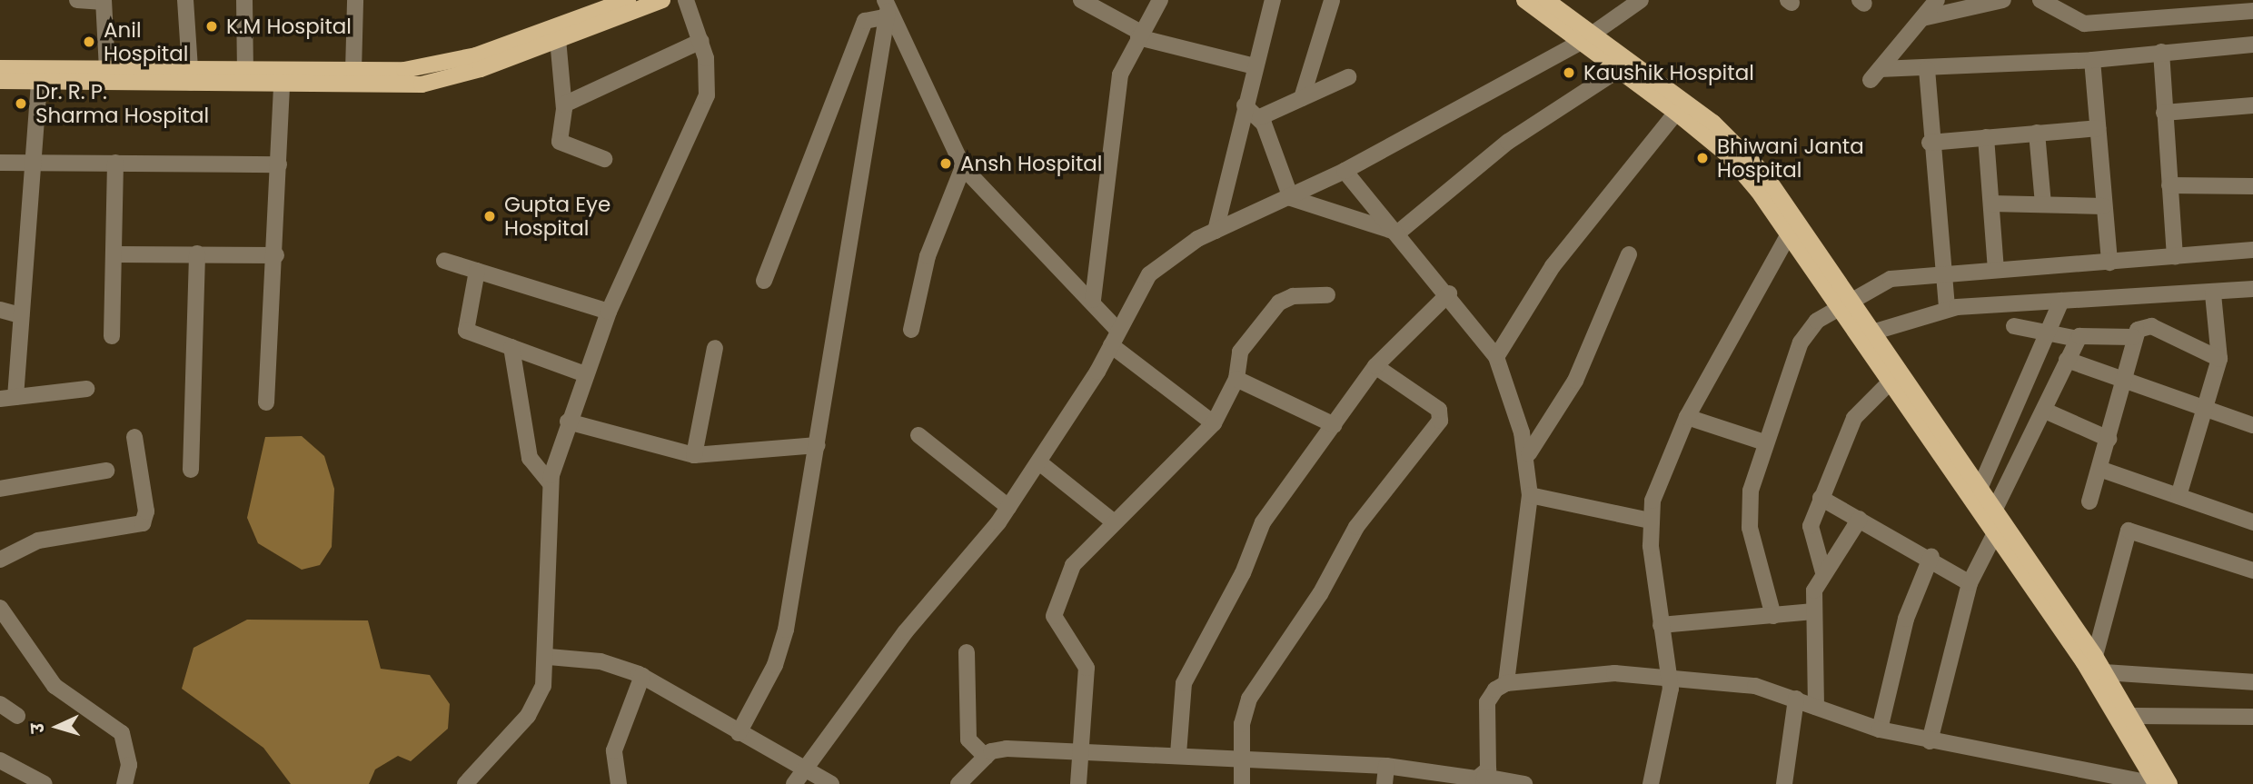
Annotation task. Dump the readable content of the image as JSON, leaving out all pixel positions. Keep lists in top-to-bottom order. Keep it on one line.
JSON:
{"places":["K.M Hospital","Anil Hospital","Kaushik Hospital","Dr. R. P. Sharma Hospital","Bhiwani Janta Hospital","Ansh Hospital","Gupta Eye Hospital"],"north":"left"}
